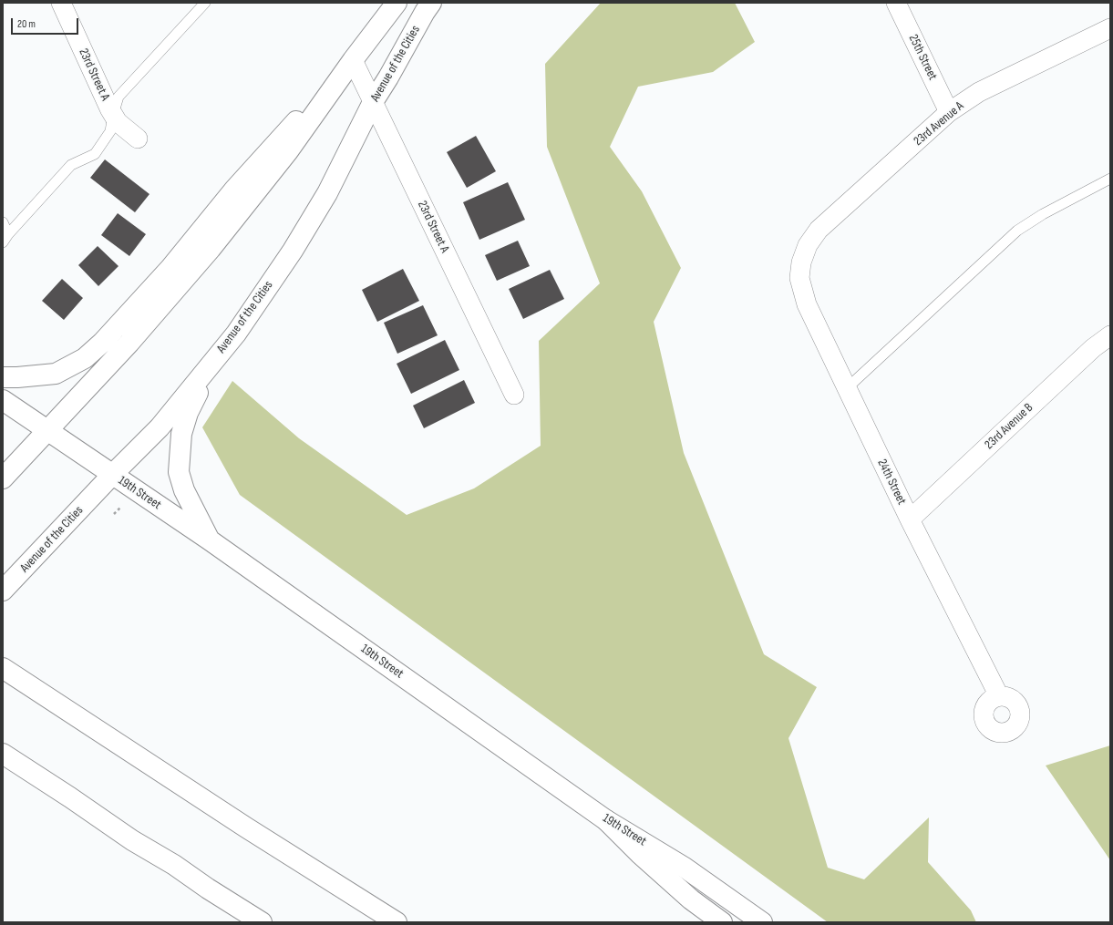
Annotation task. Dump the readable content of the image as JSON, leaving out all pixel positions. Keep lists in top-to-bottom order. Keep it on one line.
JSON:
{"streets":{"main road":["Avenue of the Cities","19th Street"],"street":["25th Street","23rd Street A","23rd Avenue A","23rd Avenue B","24th Street"]},"crossings":[["25th Street","23rd Avenue A"],["Avenue of the Cities","23rd Street A"],["Avenue of the Cities","19th Street"],["23rd Avenue A","24th Street"],["23rd Avenue B","24th Street"]],"scale_bar":"20 m"}
